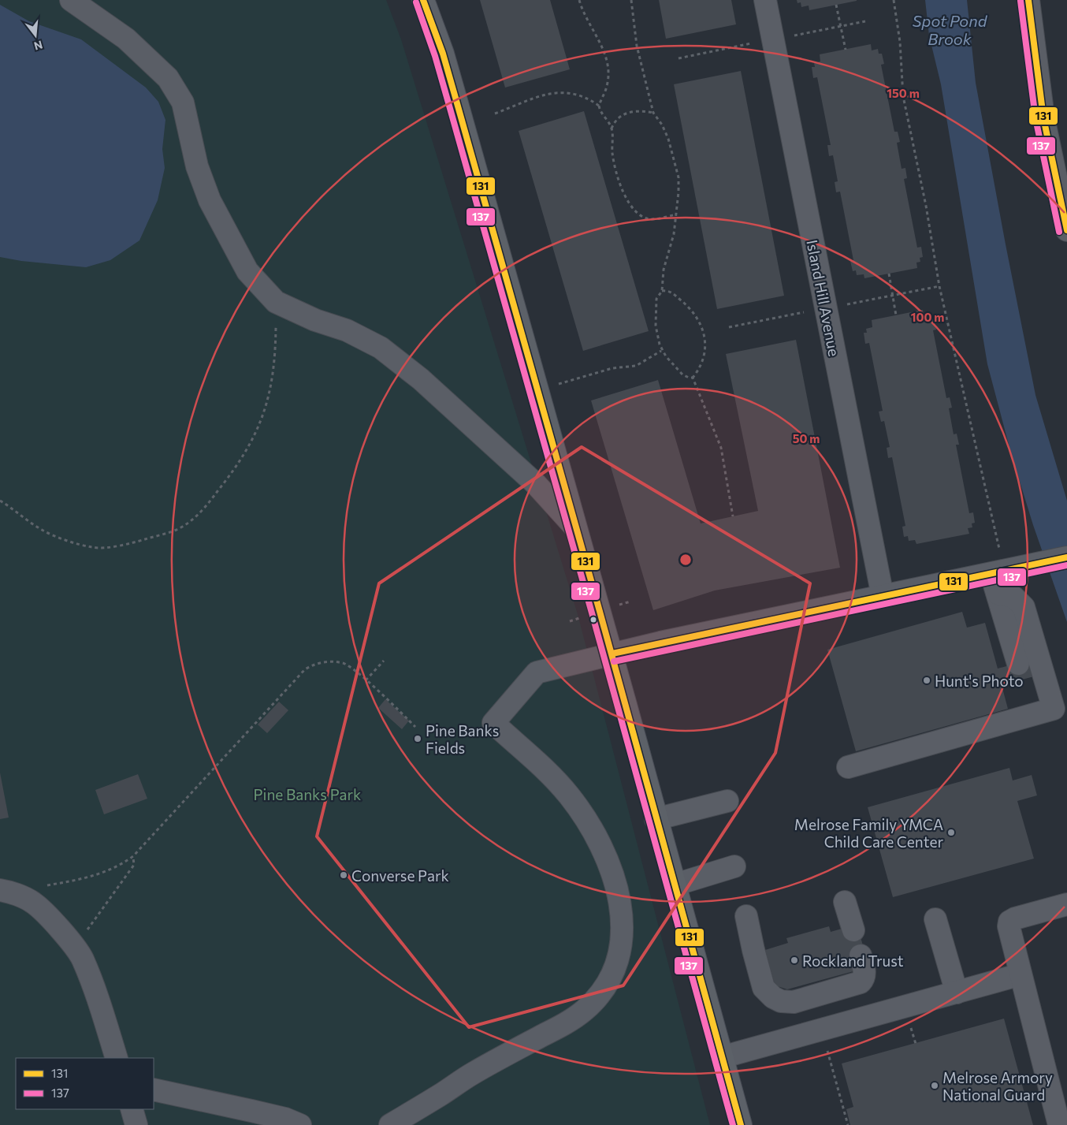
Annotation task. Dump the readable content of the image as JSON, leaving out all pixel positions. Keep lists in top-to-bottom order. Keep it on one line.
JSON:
{"streets":{"street":["Island Hill Avenue"]},"water":["Spot Pond Brook"],"parks":["Pine Banks Park"],"places":["Hunt's Photo","Pine Banks Fields","Melrose Family YMCA Child Care Center","Converse Park","Rockland Trust","Melrose Armory National Guard"],"lines":["transit line 131","transit line 137"],"legend":["131","137"],"north":"bottom","rings":["150 m","100 m","50 m"]}
